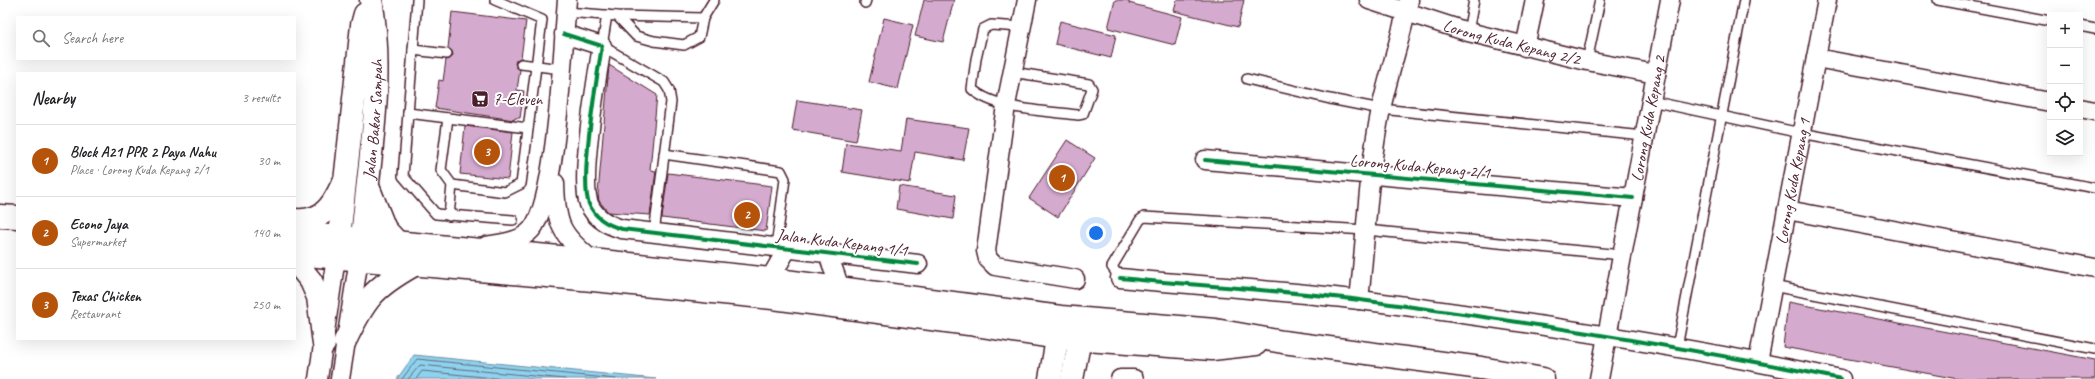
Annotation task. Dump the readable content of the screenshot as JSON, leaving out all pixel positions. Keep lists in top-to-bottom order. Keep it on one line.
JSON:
{"streets":{"main road":["Jalan Bakar Sampah"],"street":["Lorong Kuda Kepang 2/2","Lorong Kuda Kepang 2","Lorong Kuda Kepang 2/1","Lorong Kuda Kepang 1","Jalan Kuda Kepang 1/1"]},"crossings":[["Lorong Kuda Kepang 2/2","Lorong Kuda Kepang 2"],["Lorong Kuda Kepang 2","Lorong Kuda Kepang 2/1"]],"places":{"supermarket":["7-Eleven"]},"page":{"map_buttons":["+","−"],"search":"Search here","heading":["Nearby","3 results"],"list":[{"mark":"1","name":"Block A21 PPR 2 Paya Nahu","note":"Place · Lorong Kuda Kepang 2/1","value":"30 m"},{"mark":"2","name":"Econo Jaya","note":"Supermarket","value":"140 m"},{"mark":"3","name":"Texas Chicken","note":"Restaurant","value":"250 m"}],"pins":["3","1","2"]}}
